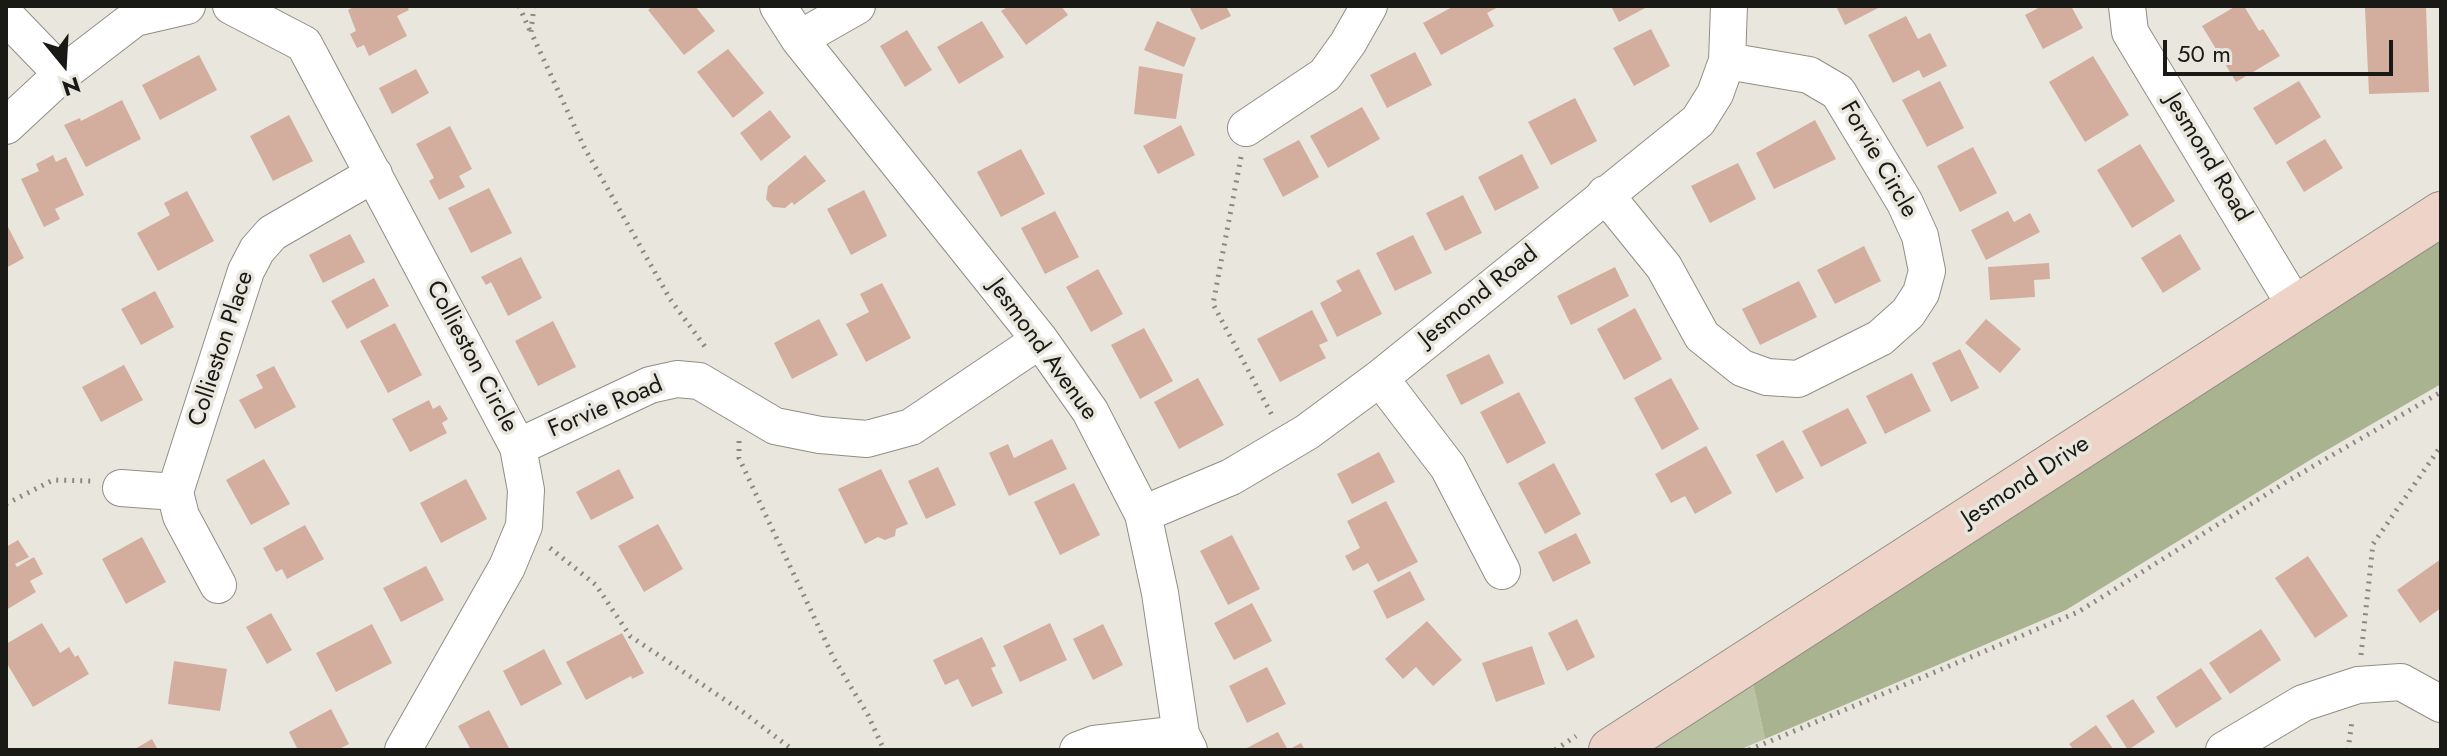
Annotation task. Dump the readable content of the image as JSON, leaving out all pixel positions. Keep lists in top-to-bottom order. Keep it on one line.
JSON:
{"streets":{"street":["Jesmond Road","Forvie Circle","Collieston Place","Jesmond Avenue","Collieston Circle","Forvie Road","Jesmond Drive"]},"crossings":[["Jesmond Road","Forvie Circle"],["Jesmond Road","Jesmond Avenue"],["Jesmond Road","Jesmond Drive"],["Collieston Place","Collieston Circle"],["Jesmond Avenue","Forvie Road"],["Collieston Circle","Forvie Road"]],"scale_bar":"50 m","north":"bottom"}
